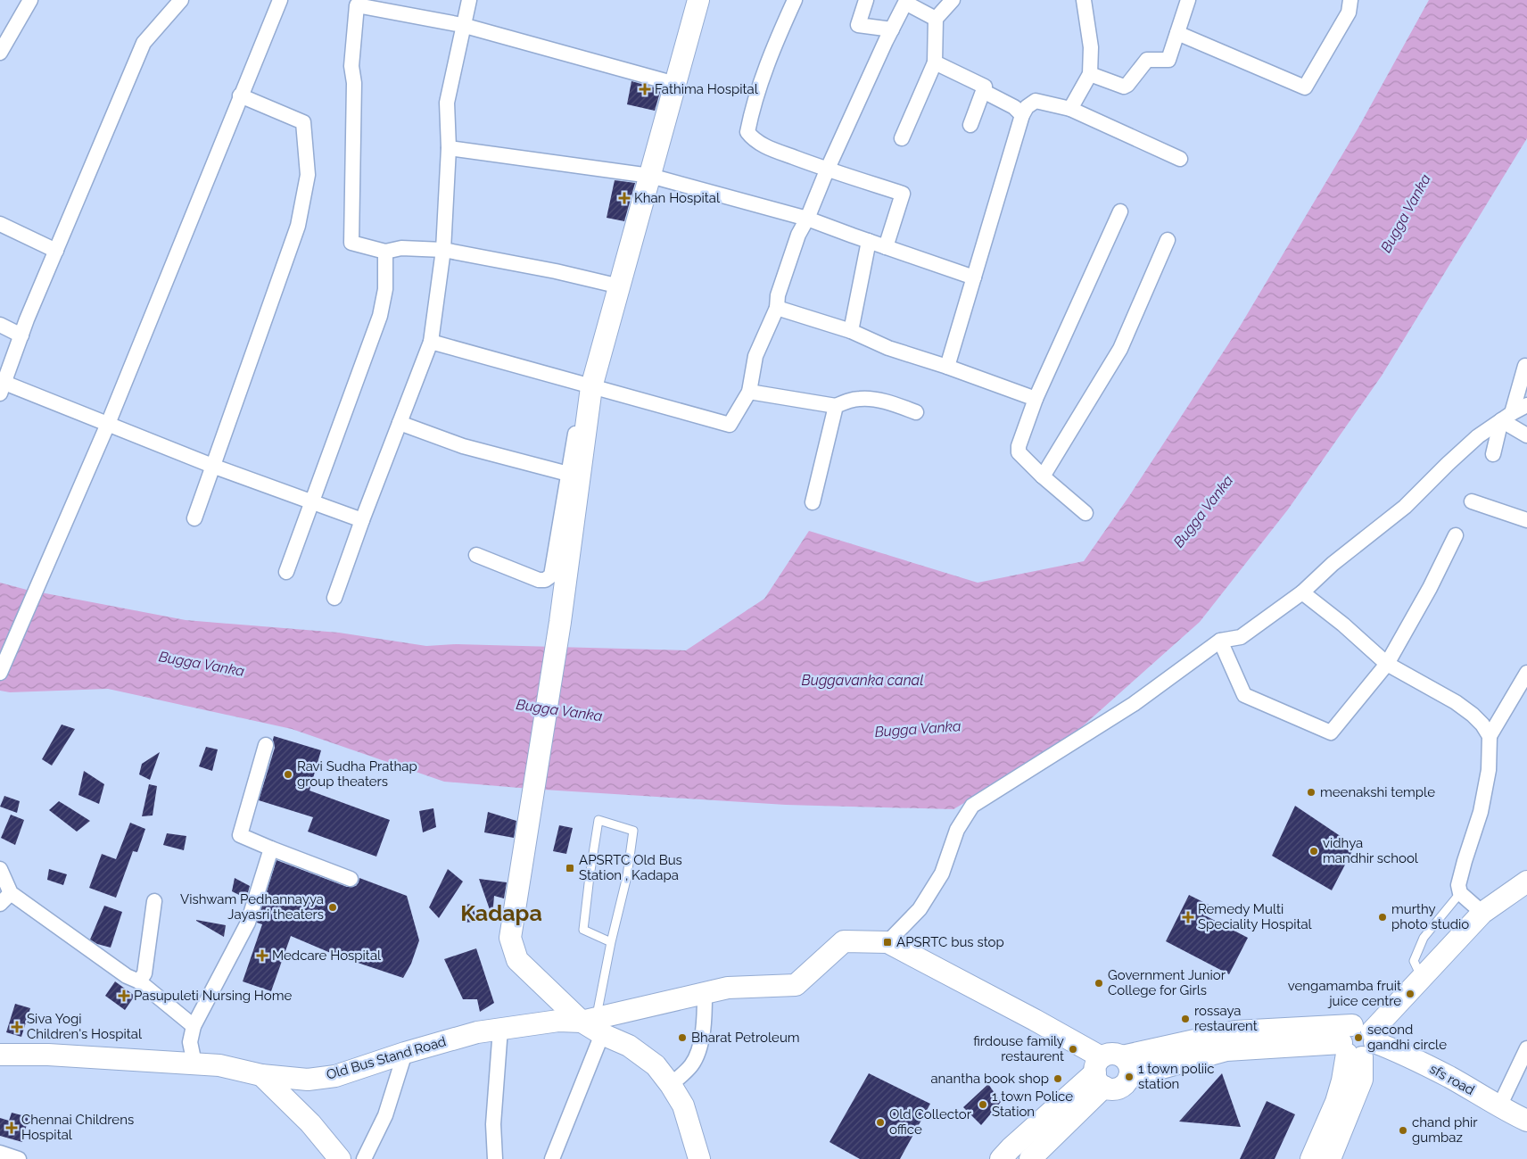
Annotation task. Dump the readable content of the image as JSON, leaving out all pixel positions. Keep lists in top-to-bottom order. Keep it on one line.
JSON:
{"streets":{"main road":["Old Bus Stand Road","sfs road"]},"districts":["Kadapa"],"water":["Bugga Vanka","Buggavanka canal"],"places":{"health":["Fathima Hospital","Khan Hospital","Remedy Multi Speciality Hospital","Medcare Hospital","Pasupuleti Nursing Home","Siva Yogi Children's Hospital","Chennai Childrens Hospital"],"other":["Ravi Sudha Prathap group theaters","meenakshi temple","vidhya mandhir school","Vishwam Pedhannayya Jayasri theaters","murthy photo studio","Government Junior College for Girls","vengamamba fruit juice centre","rossaya restaurent","Bharat Petroleum","second gandhi circle","firdouse family restaurent","1 town poliic station","anantha book shop","1 town Police Station","Old Collector office","chand phir gumbaz"],"transit":["APSRTC Old Bus Station , Kadapa","APSRTC bus stop"]}}
